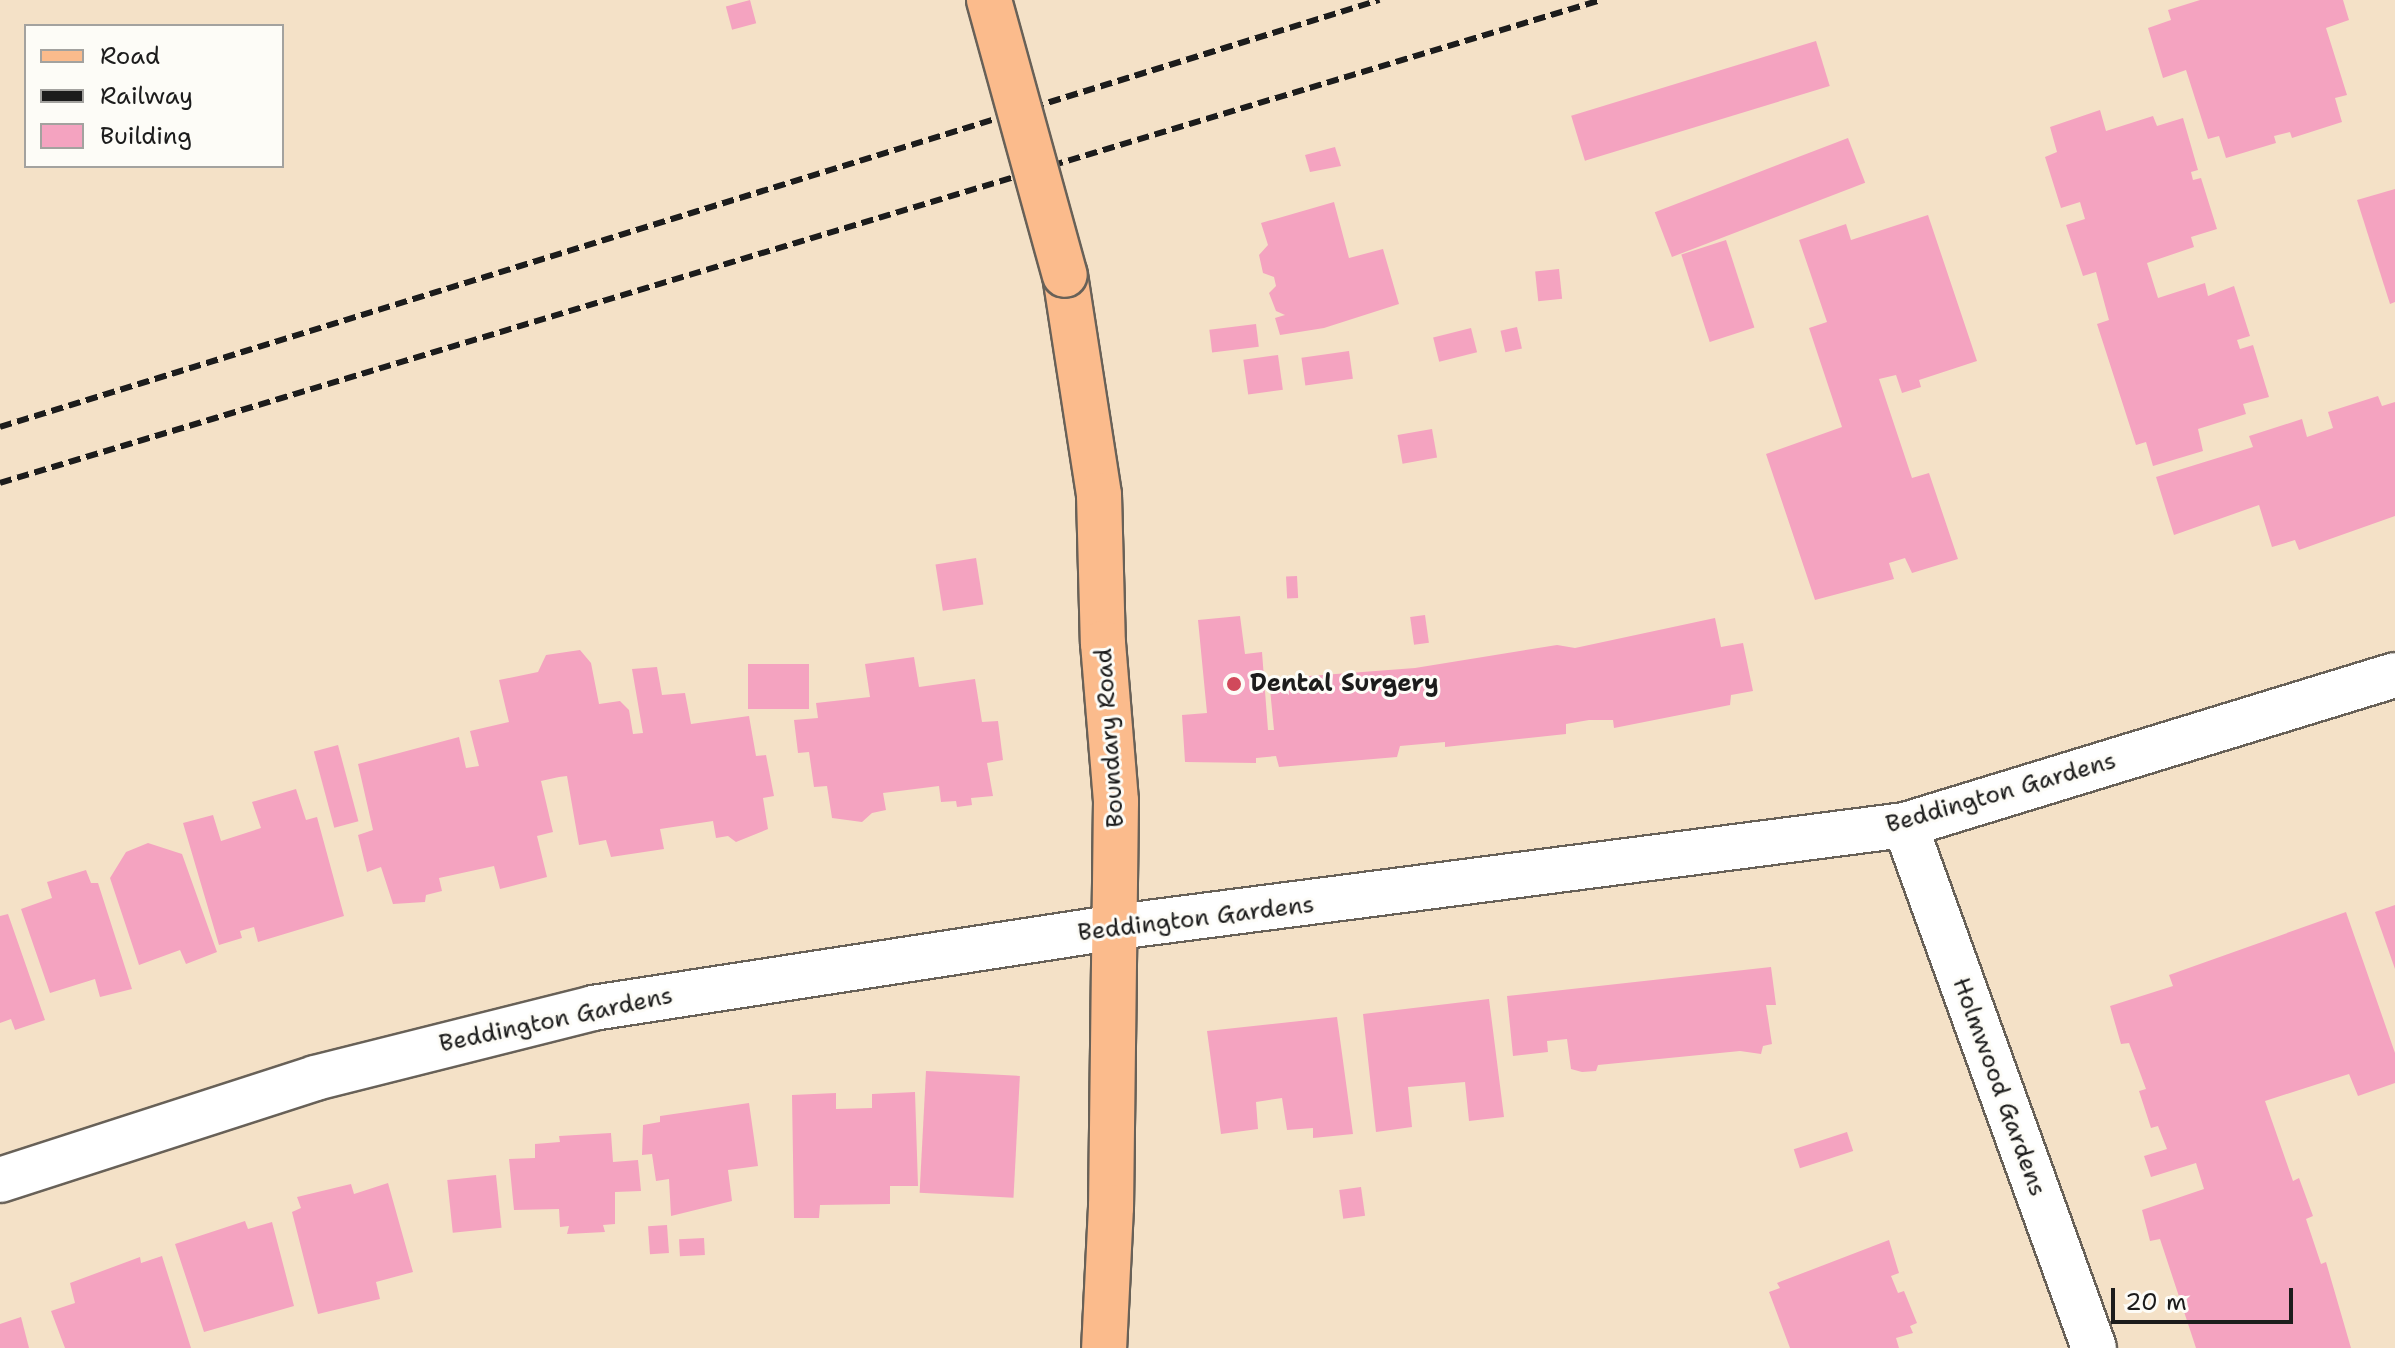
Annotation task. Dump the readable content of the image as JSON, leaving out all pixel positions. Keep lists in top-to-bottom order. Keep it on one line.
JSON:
{"streets":{"main road":["Boundary Road"],"street":["Beddington Gardens","Holmwood Gardens"]},"crossings":[["Boundary Road","Beddington Gardens"],["Beddington Gardens","Holmwood Gardens"]],"places":["Dental Surgery"],"legend":["Road","Railway","Building"],"scale_bar":"20 m"}
